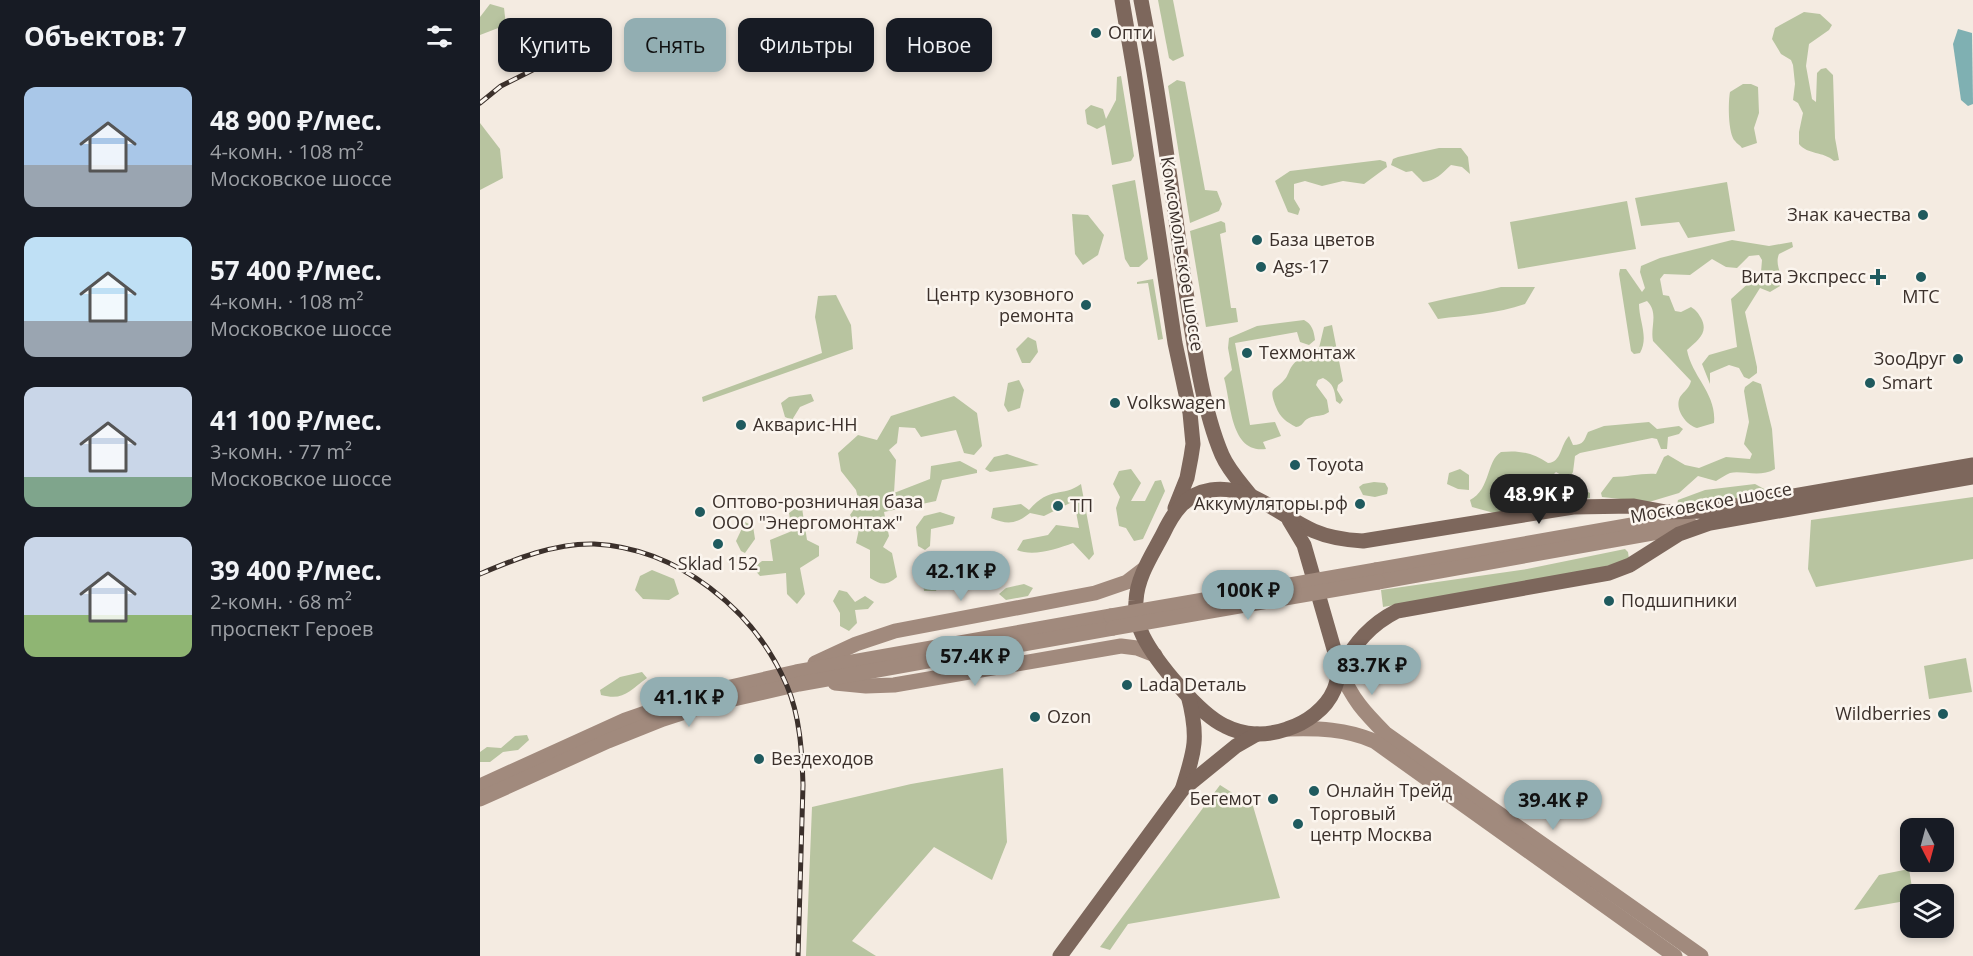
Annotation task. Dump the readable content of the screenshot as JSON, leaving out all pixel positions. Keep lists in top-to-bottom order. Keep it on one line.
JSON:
{"streets":{"main road":["Комсомольское шоссе","Московское шоссе"]},"places":{"other":["Опти","Знак качества","База цветов","Ags-17","МТС","Центр кузовного ремонта","Техмонтаж","ЗооДруг","Smart","Volkswagen","Акварис-НН","Toyota","Аккумуляторы.рф","ТП","Оптово-розничная база ООО \"Энергомонтаж\"","Sklad 152","Подшипники","Lada Dеталь","Wildberries","Ozon","Вездеходов","Онлайн Трейд","Бегемот","Торговый центр Москва"],"health":["Вита Экспресс"]},"north":"bottom","page":{"heading":"Объектов: 7","chip":["Купить","Снять","Фильтры","Новое"],"list":[{"name":"48 900 ₽/мес.","note":"4-комн. · 108 m² · Московское шоссе"},{"name":"57 400 ₽/мес.","note":"4-комн. · 108 m² · Московское шоссе"},{"name":"41 100 ₽/мес.","note":"3-комн. · 77 m² · Московское шоссе"},{"name":"39 400 ₽/мес.","note":"2-комн. · 68 m² · проспект Героев"}],"price":["48.9K ₽","42.1K ₽","100K ₽","57.4K ₽","83.7K ₽","41.1K ₽","39.4K ₽"]}}
